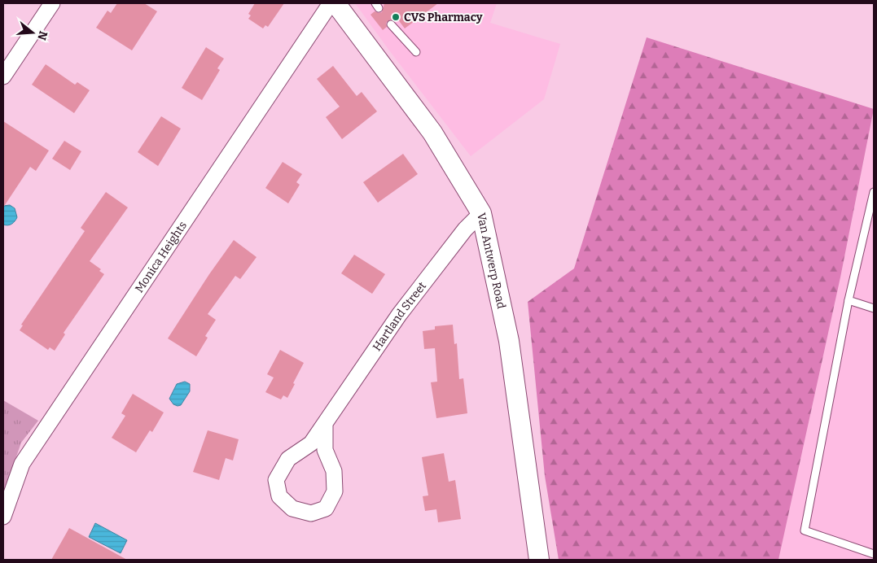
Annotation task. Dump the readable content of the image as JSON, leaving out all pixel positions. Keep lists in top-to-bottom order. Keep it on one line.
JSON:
{"streets":{"street":["Monica Heights","Van Antwerp Road","Hartland Street"]},"crossings":[["Van Antwerp Road","Hartland Street"]],"places":["CVS Pharmacy"],"north":"right"}
